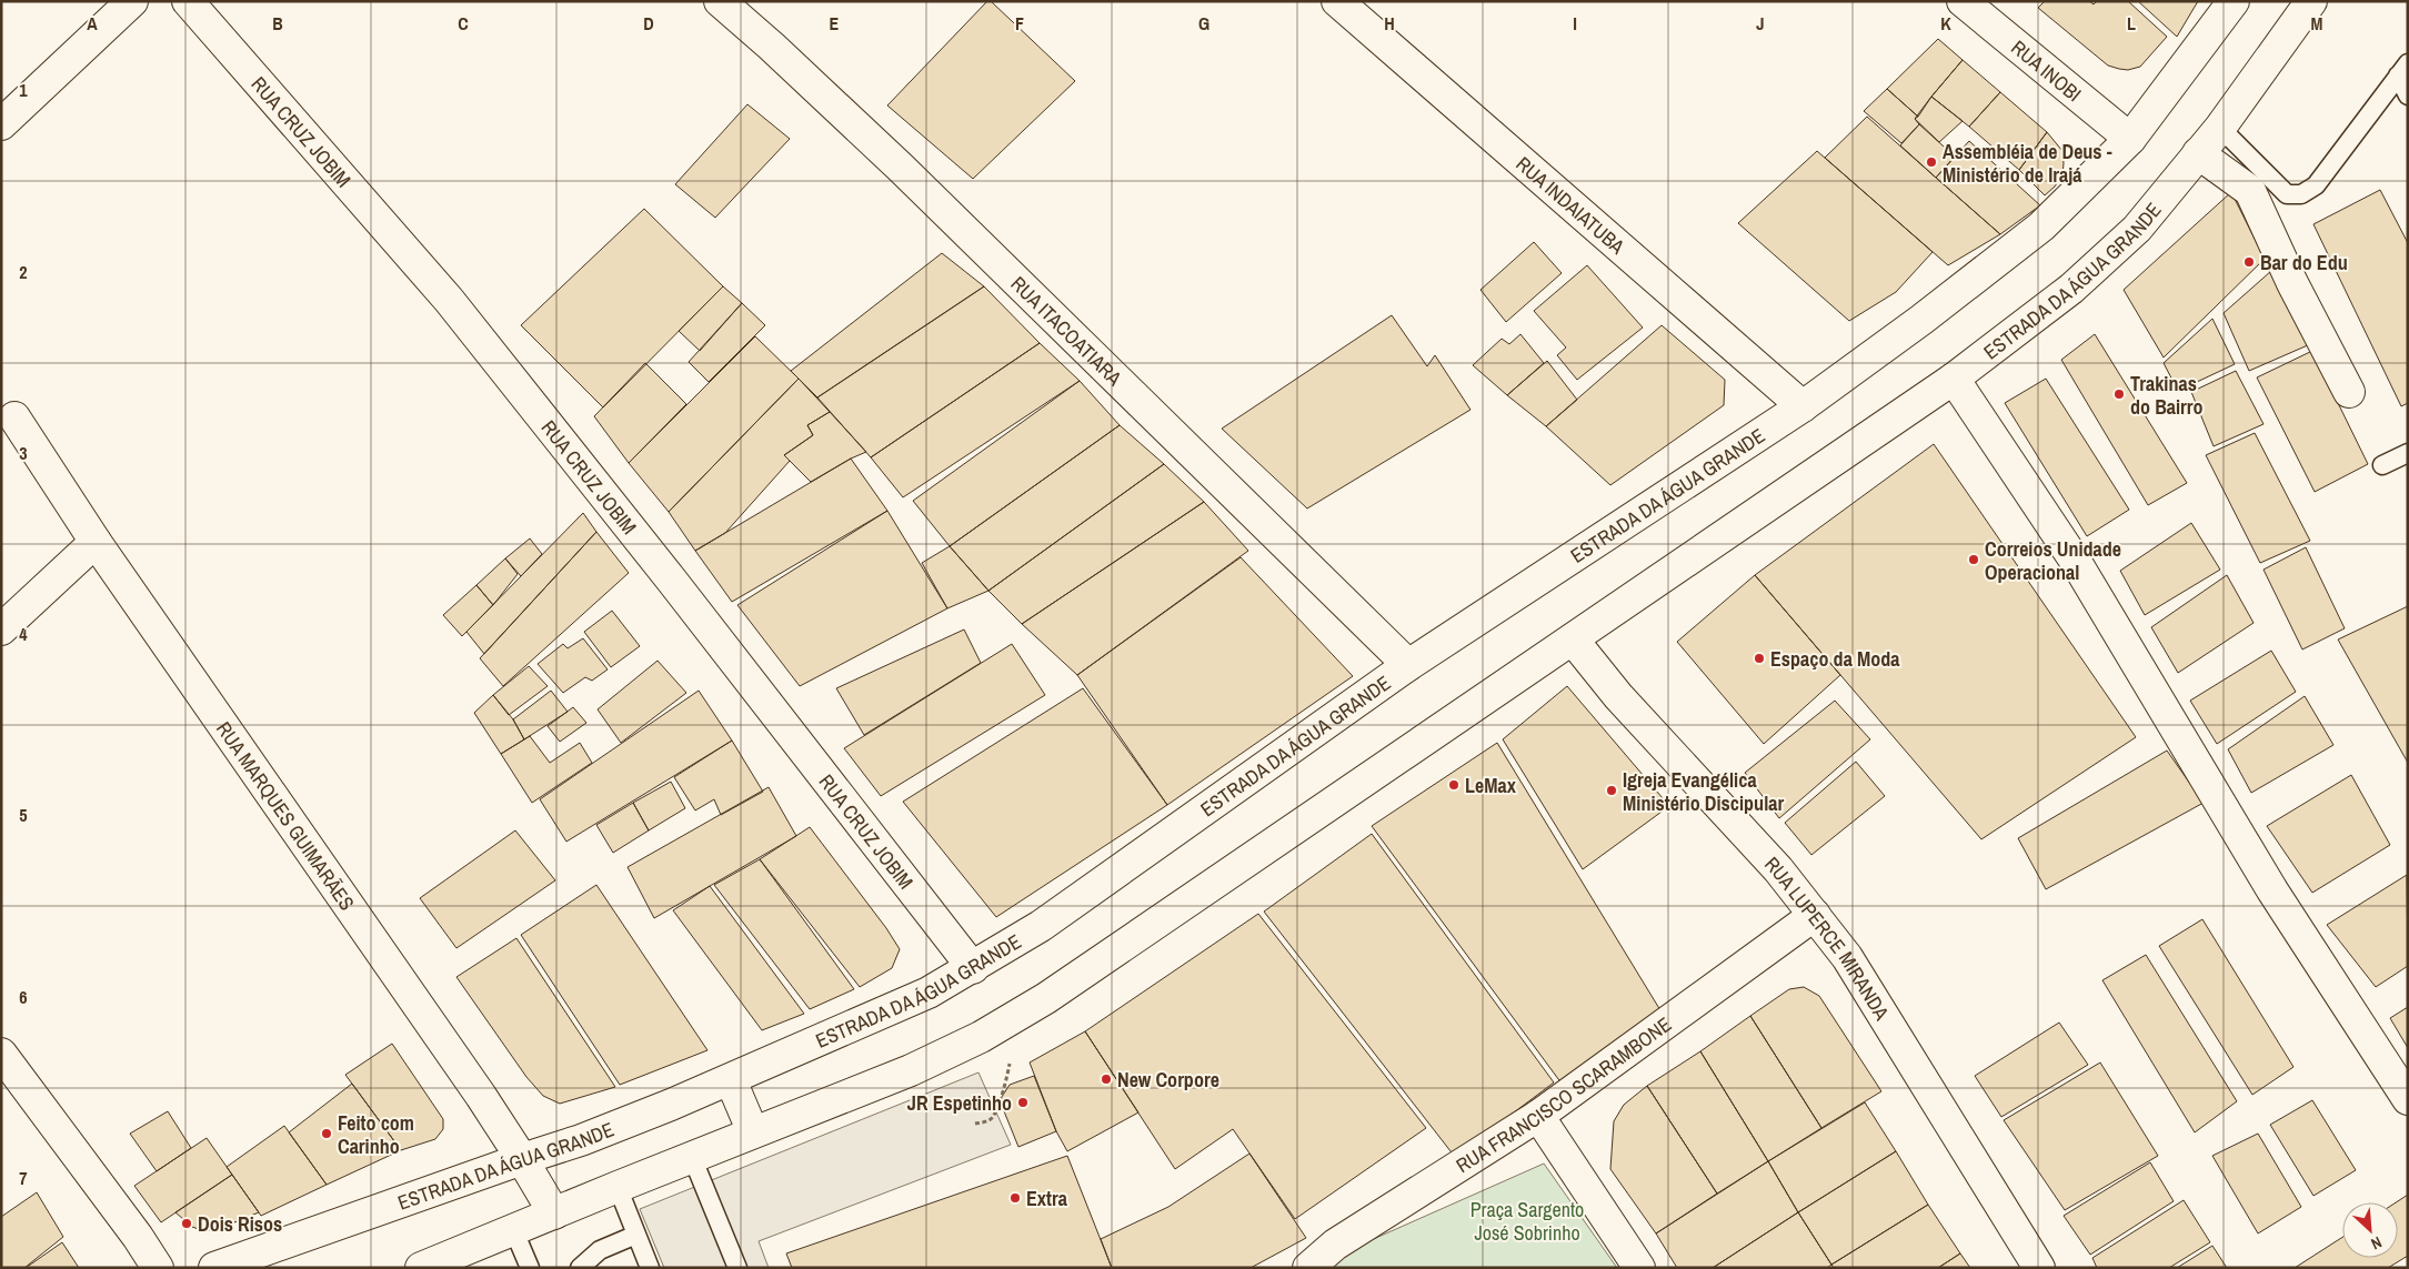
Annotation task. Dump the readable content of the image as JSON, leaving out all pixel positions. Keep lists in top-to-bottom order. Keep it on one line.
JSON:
{"streets":{"street":["RUA INOBI","RUA CRUZ JOBIM","RUA INDAIATUBA","ESTRADA DA ÁGUA GRANDE","RUA ITACOATIARA","RUA MARQUES GUIMARÃES","RUA LUPERCE MIRANDA","RUA FRANCISCO SCARAMBONE"]},"crossings":[["RUA INOBI","ESTRADA DA ÁGUA GRANDE"],["RUA CRUZ JOBIM","ESTRADA DA ÁGUA GRANDE"],["RUA INDAIATUBA","ESTRADA DA ÁGUA GRANDE"],["ESTRADA DA ÁGUA GRANDE","RUA ITACOATIARA"],["ESTRADA DA ÁGUA GRANDE","RUA MARQUES GUIMARÃES"],["ESTRADA DA ÁGUA GRANDE","RUA LUPERCE MIRANDA"],["RUA LUPERCE MIRANDA","RUA FRANCISCO SCARAMBONE"]],"parks":["Praça Sargento José Sobrinho"],"places":["Assembléia de Deus - Ministério de Irajá","Bar do Edu","Trakinas do Bairro","Correios Unidade Operacional","Espaço da Moda","LeMax","Igreja Evangélica Ministério Discipular","New Corpore","JR Espetinho","Feito com Carinho","Extra","Dois Risos"],"north":"bottom right","grid":{"columns":["A","B","C","D","E","F","G","H","I","J","K","L","M"],"rows":["1","2","3","4","5","6","7"]}}
